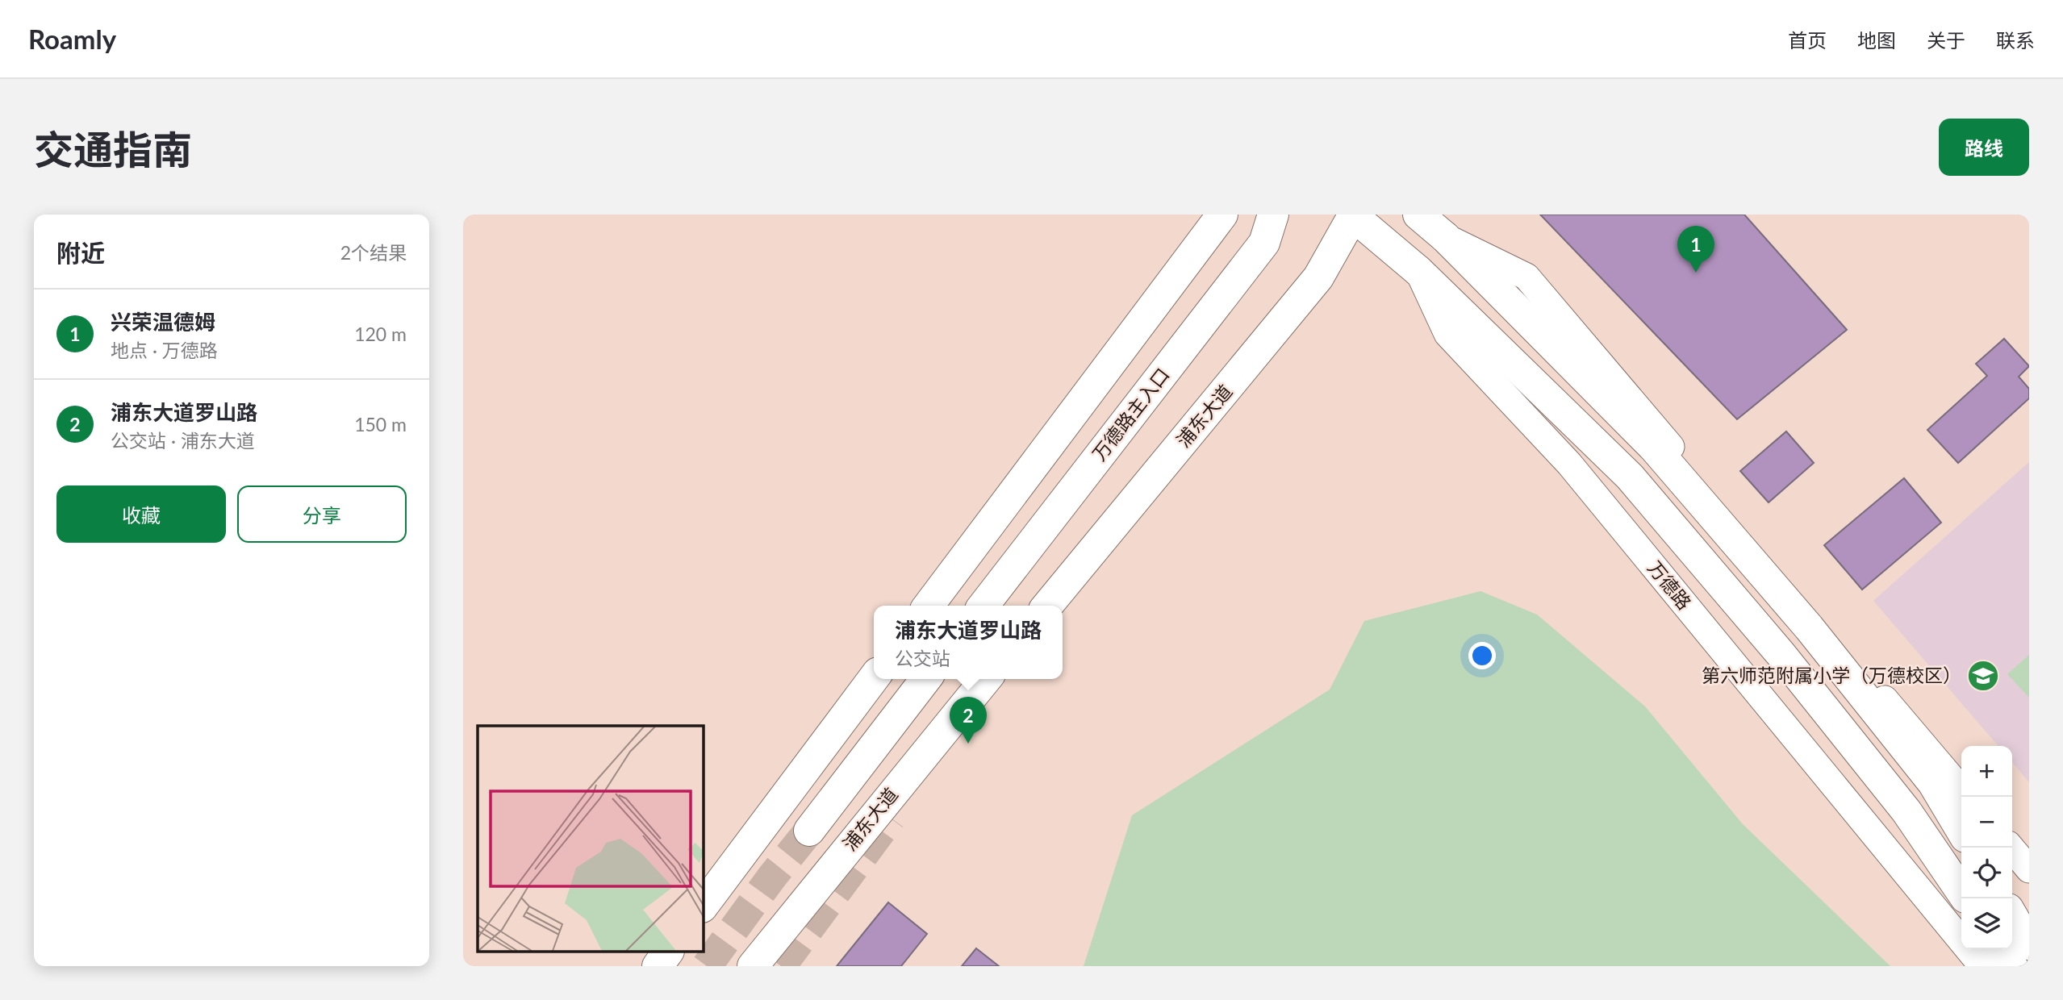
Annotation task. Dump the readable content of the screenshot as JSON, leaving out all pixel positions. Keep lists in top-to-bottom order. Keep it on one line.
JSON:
{"streets":{"main road":["万德路主入口","浦东大道","万德路"]},"crossings":[["浦东大道","万德路"]],"places":{"school or university":["第六师范附属小学（万德校区）"]},"page":{"header":"Roamly","nav":["首页","地图","关于","联系"],"title":"交通指南","buttons":["路线",["收藏","分享"]],"heading":["附近","2个结果"],"pins":["1","2"],"list":[{"mark":"1","name":"兴荣温德姆","note":"地点 · 万德路","value":"120 m"},{"mark":"2","name":"浦东大道罗山路","note":"公交站 · 浦东大道","value":"150 m"}],"popup":["浦东大道罗山路","公交站"],"map_buttons":["+","−"]}}
